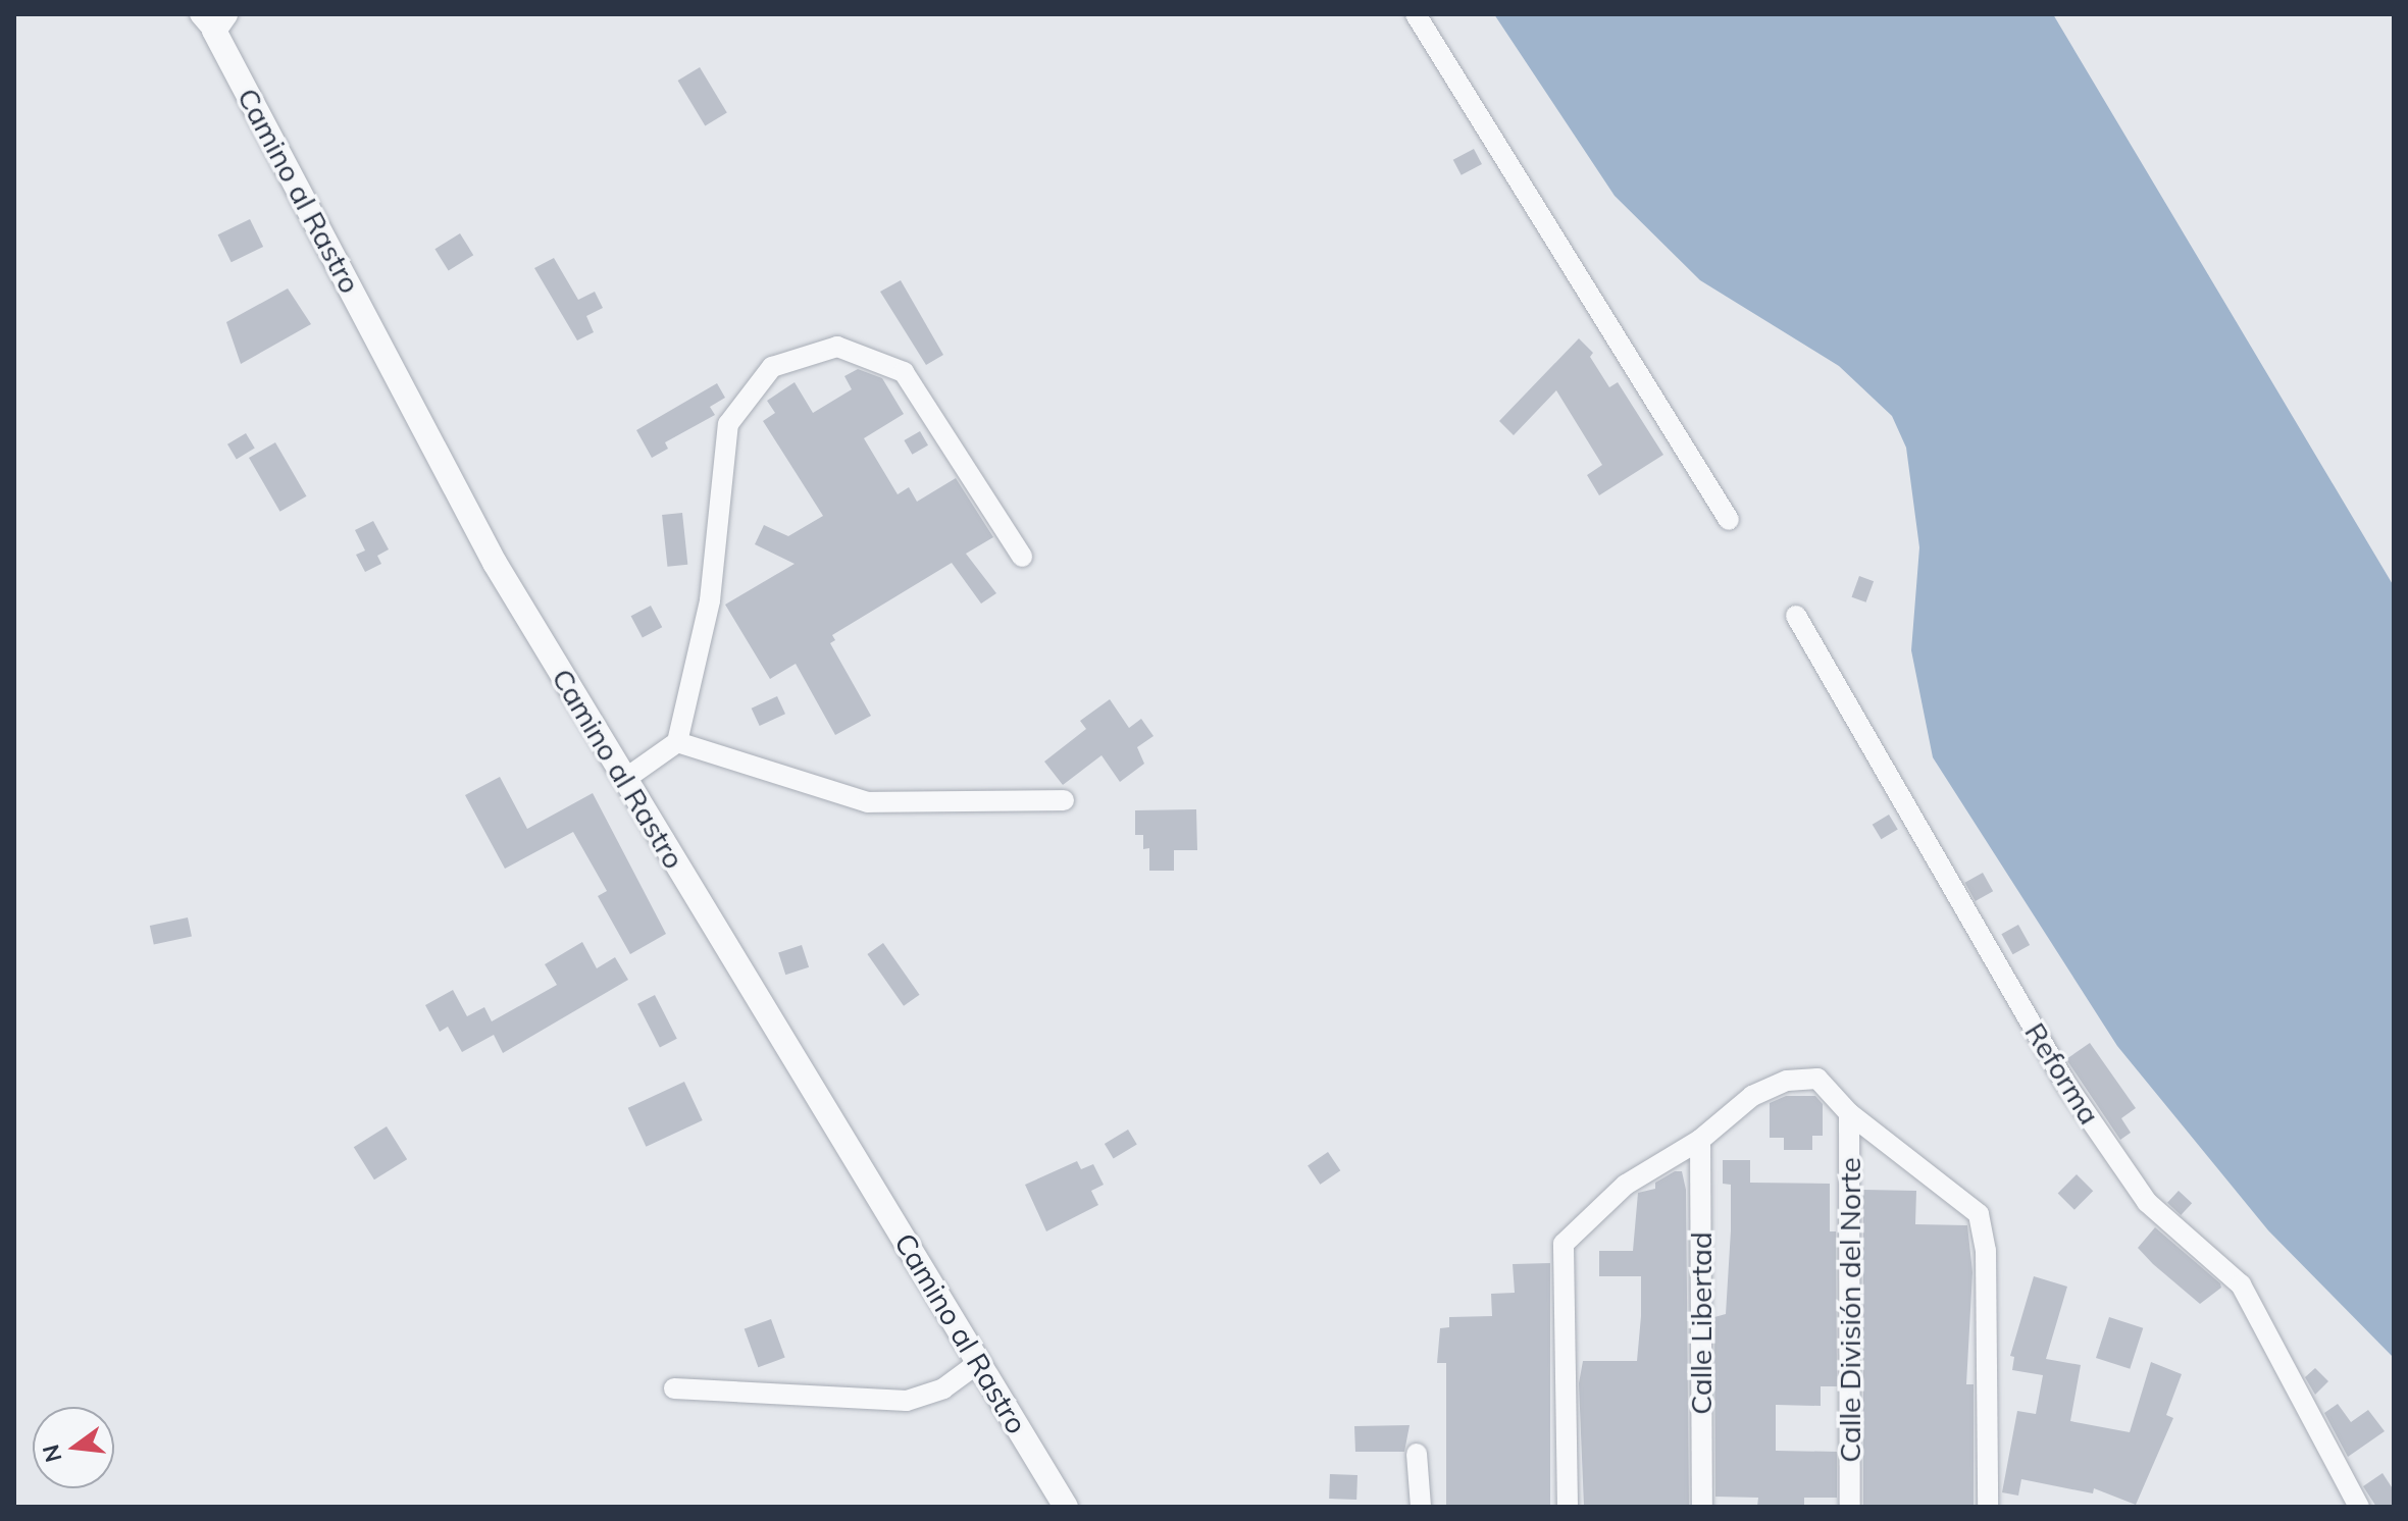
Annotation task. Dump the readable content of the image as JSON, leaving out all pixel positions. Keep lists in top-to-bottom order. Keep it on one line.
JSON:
{"streets":{"street":["Camino al Rastro","Reforma","Calle División del Norte","Calle Libertad"]},"north":"left"}
